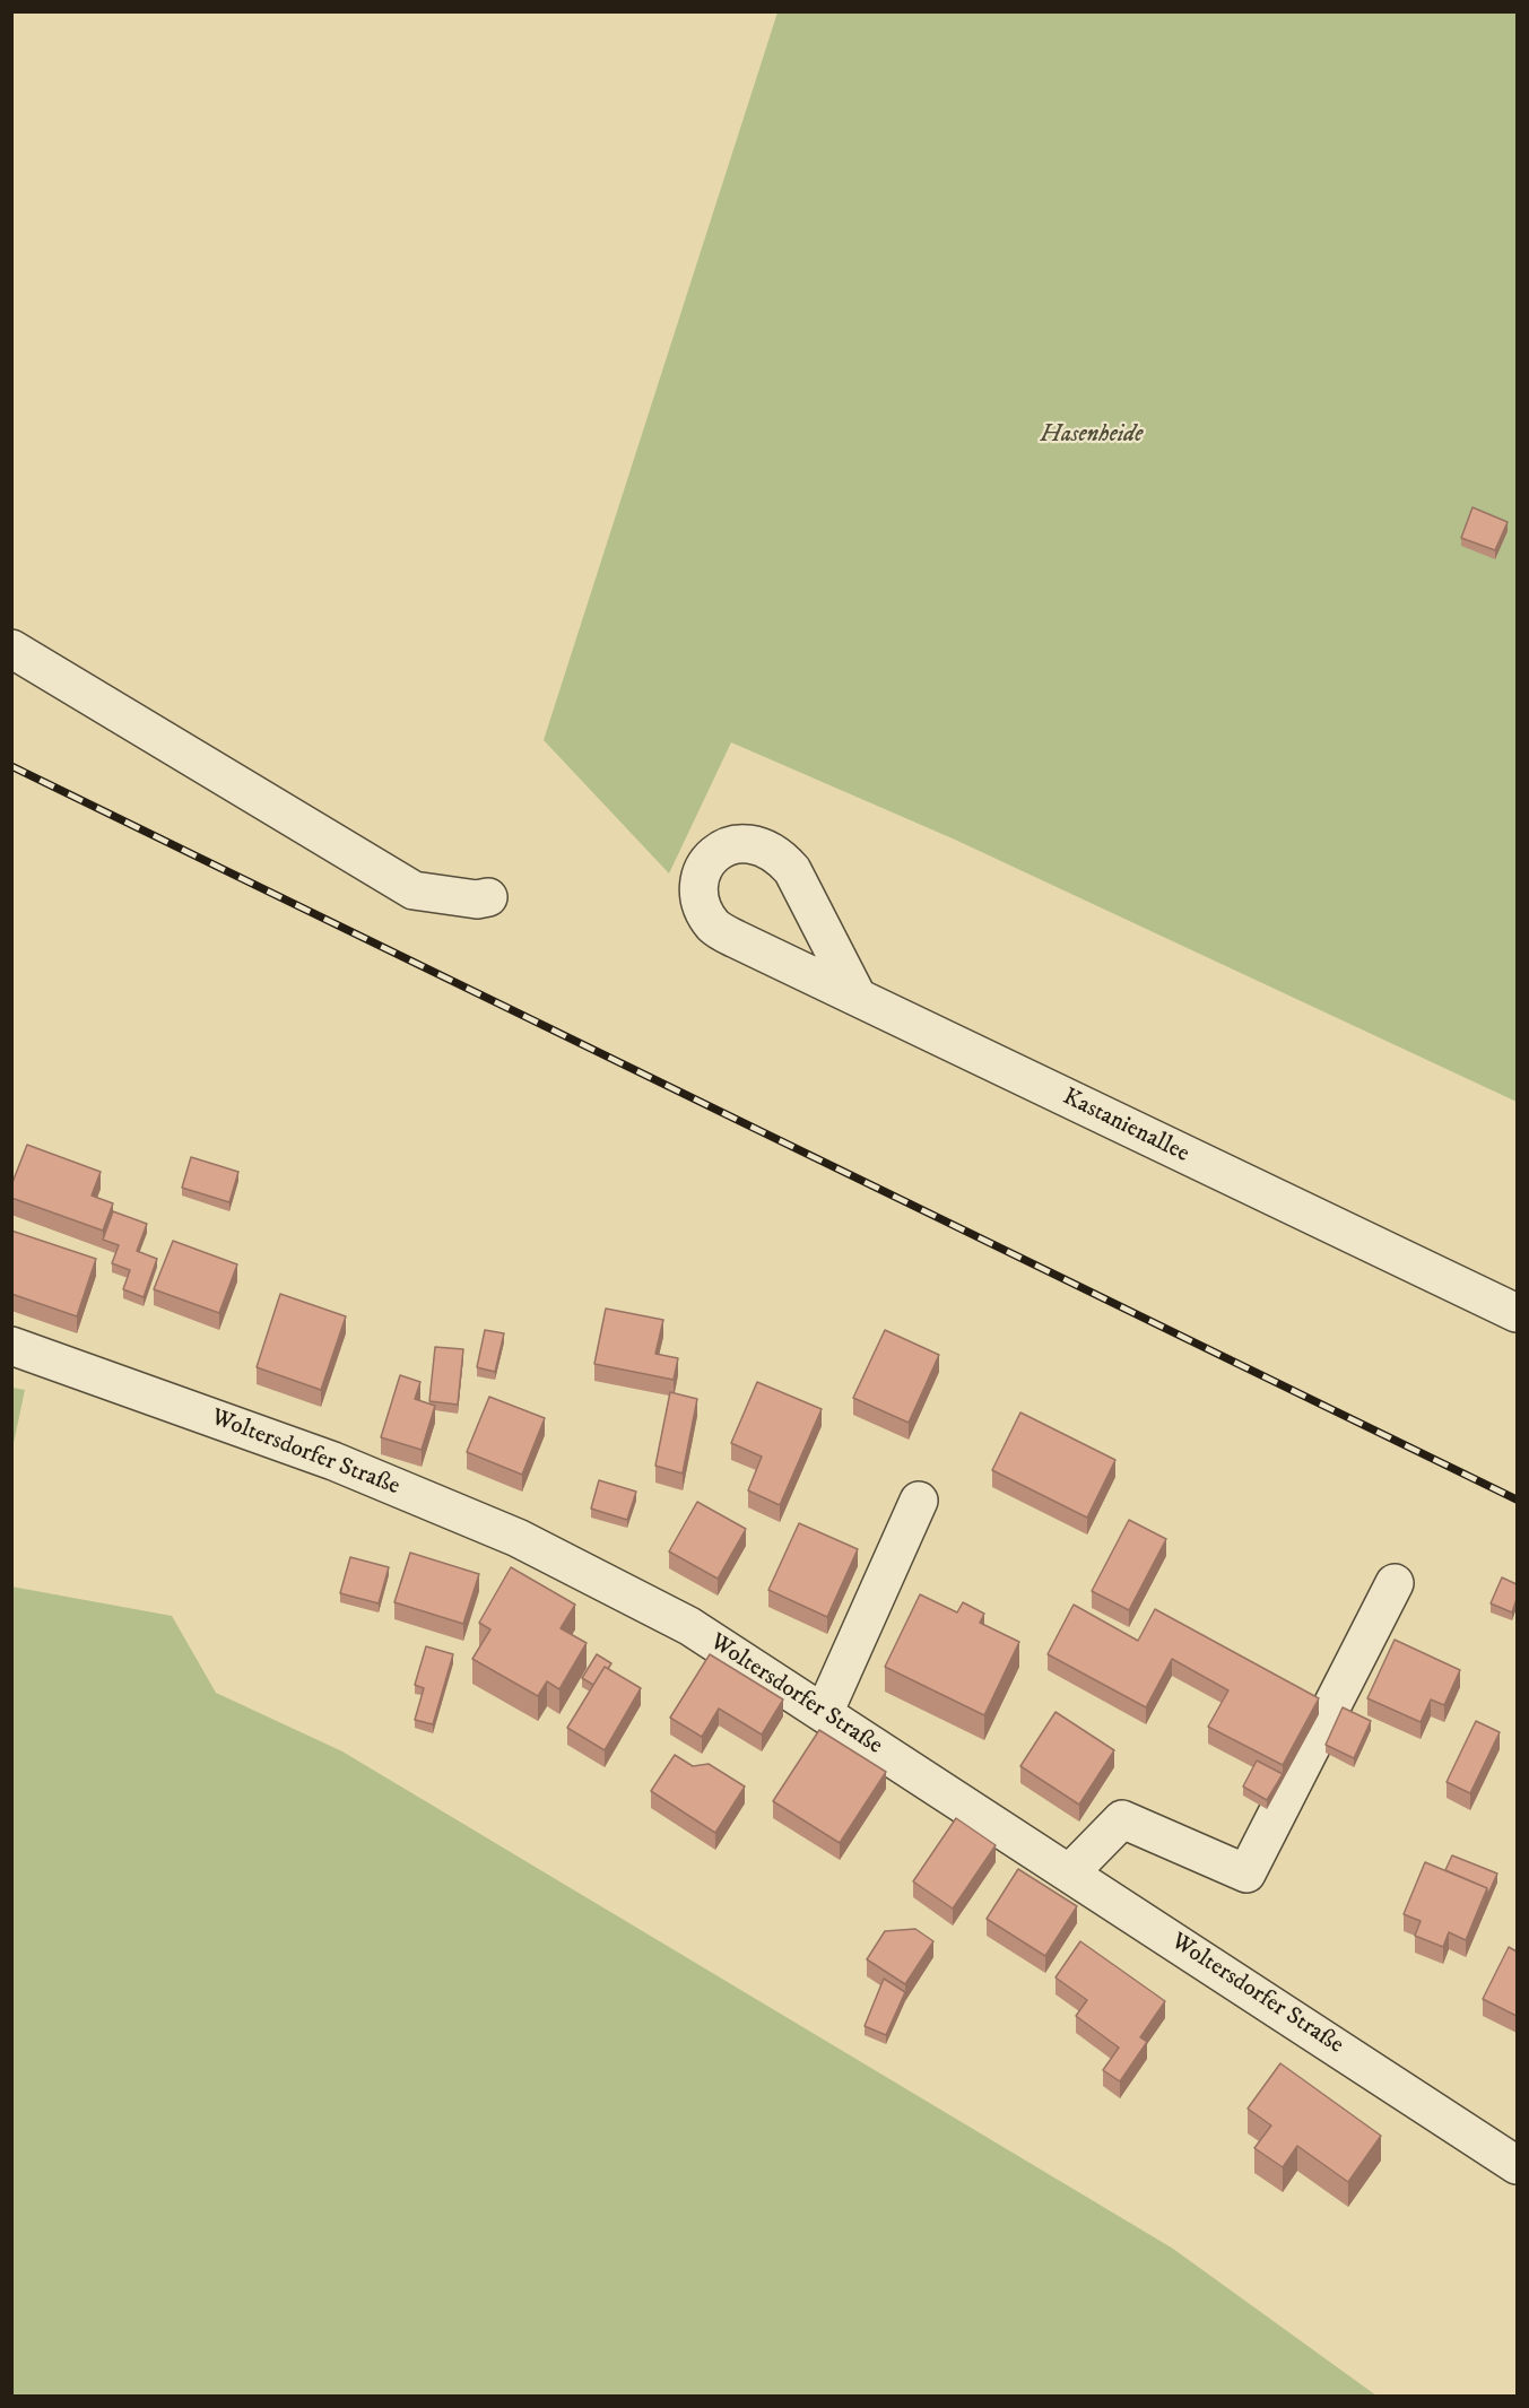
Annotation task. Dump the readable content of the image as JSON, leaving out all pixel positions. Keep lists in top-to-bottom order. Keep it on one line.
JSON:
{"streets":{"street":["Kastanienallee","Woltersdorfer Straße"]},"parks":["Hasenheide"]}
